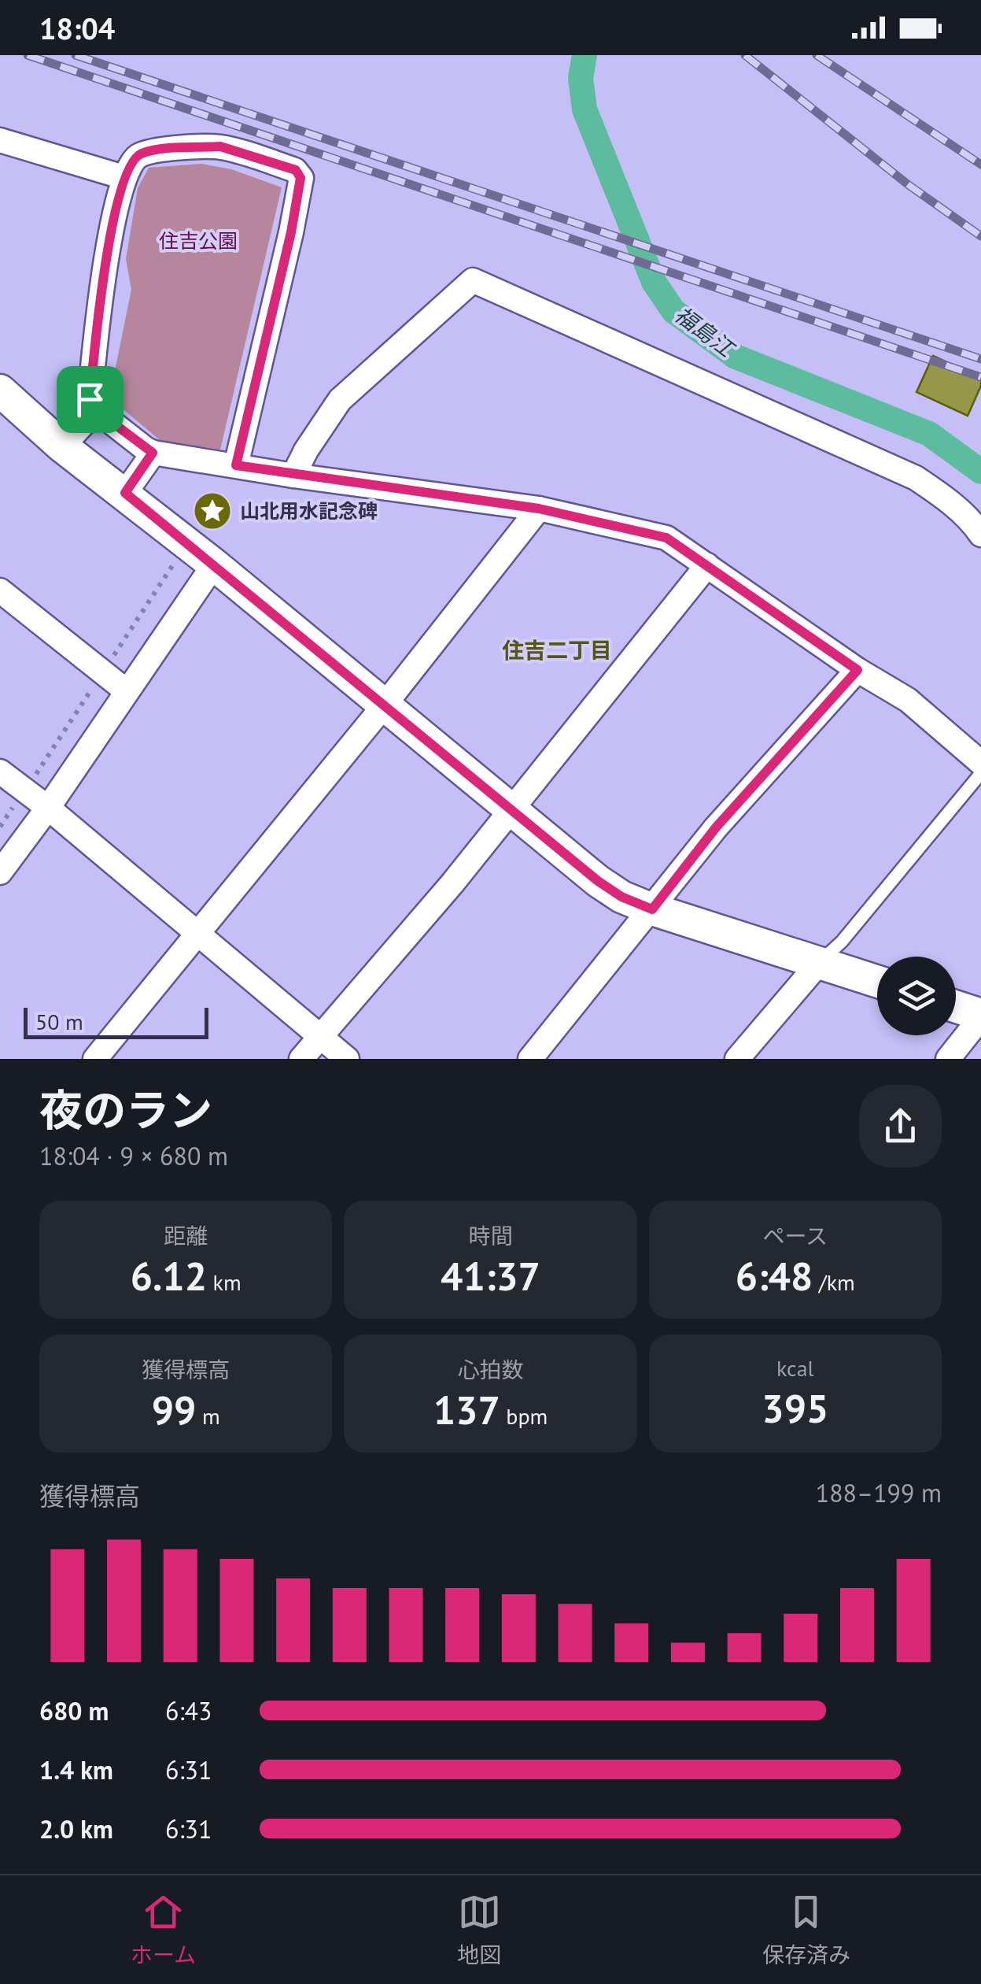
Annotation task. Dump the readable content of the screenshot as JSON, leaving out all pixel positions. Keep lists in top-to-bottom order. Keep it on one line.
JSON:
{"districts":["住吉二丁目"],"water":["福島江"],"parks":["住吉公園"],"places":{"place":["山北用水記念碑"]},"scale_bar":"50 m","page":{"status":"18:04","scale":"50 m","heading":["夜のラン","18:04 · 9 × 680 m"],"stats":[["距離","6.12 km"],["時間","41:37"],["ペース","6:48 /km"],["獲得標高","99 m"],["心拍数","137 bpm"],["kcal","395"]],"chart":["獲得標高","188–199 m"],"list":[{"name":"680 m","note":"6:43"},{"name":"1.4 km","note":"6:31"},{"name":"2.0 km","note":"6:31"}],"tabs":["ホーム","地図","保存済み"]}}
